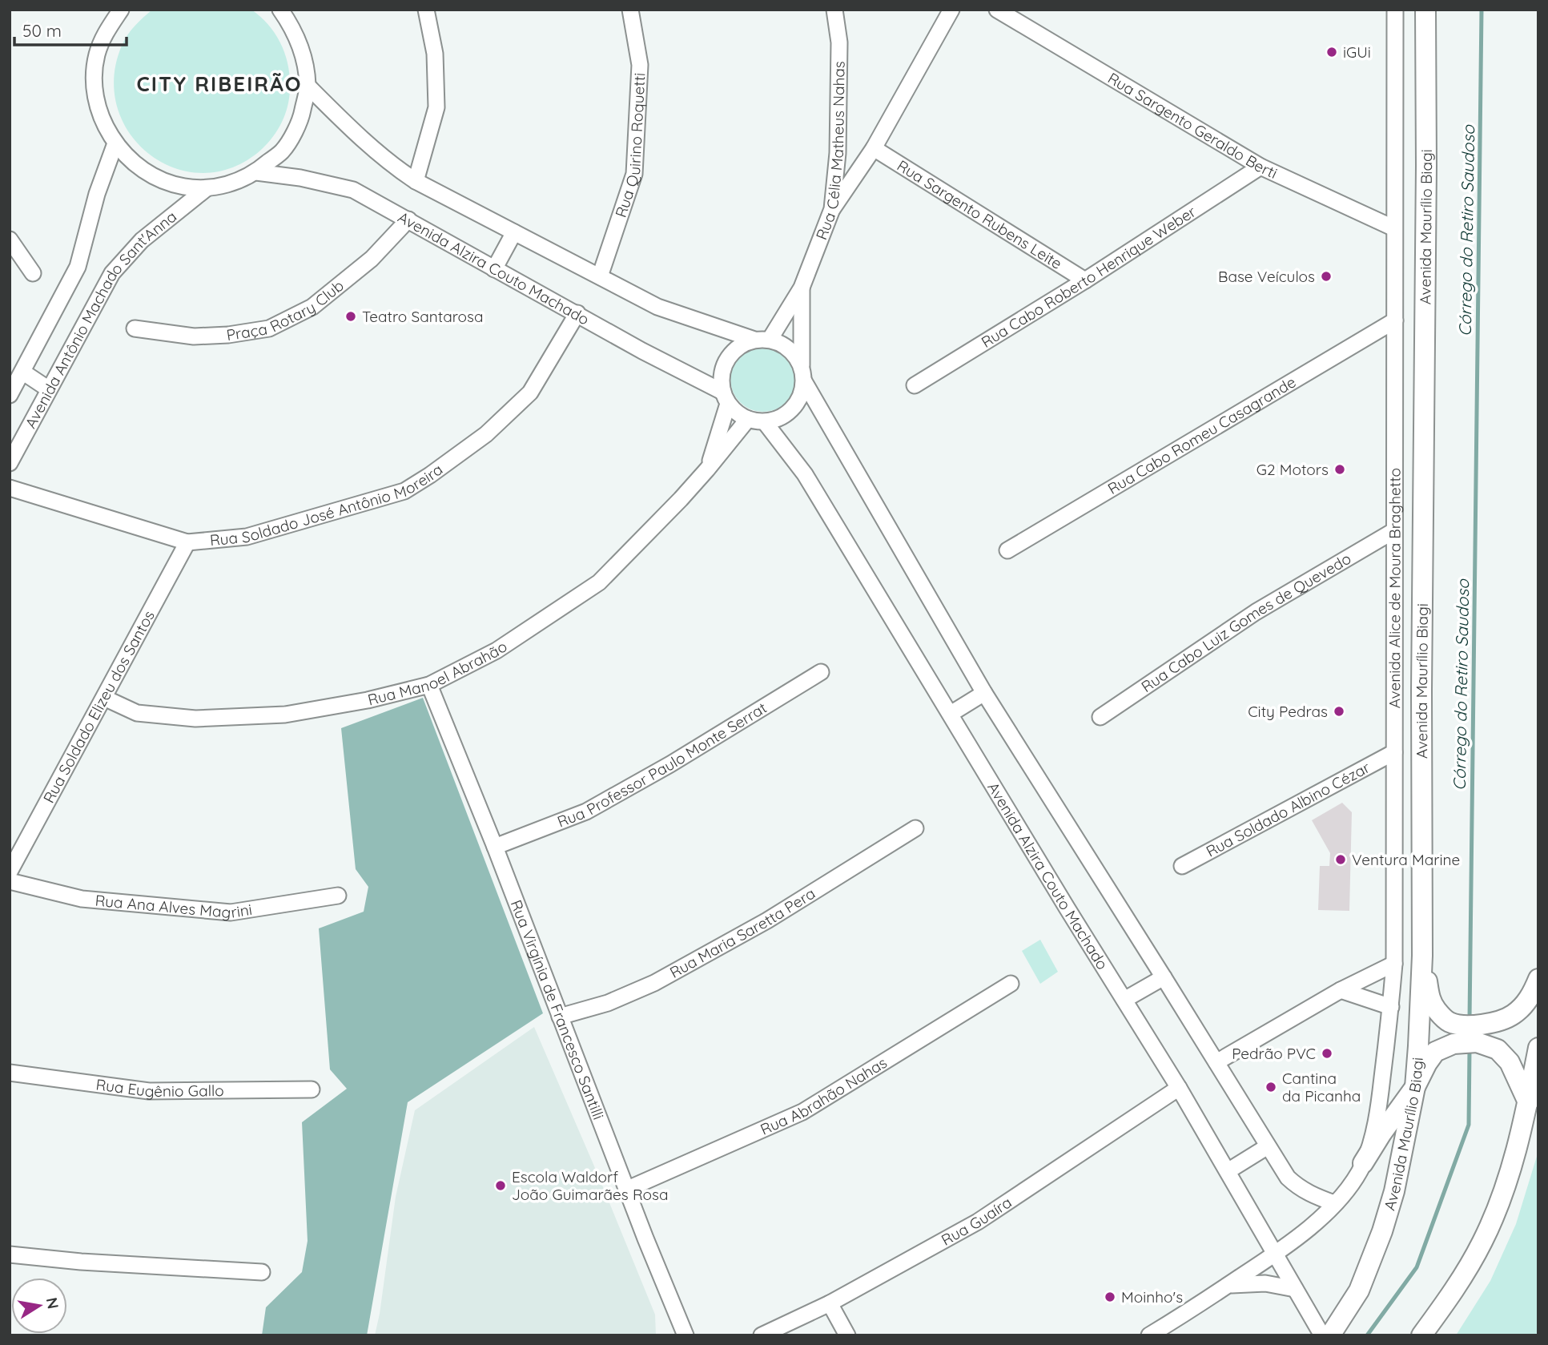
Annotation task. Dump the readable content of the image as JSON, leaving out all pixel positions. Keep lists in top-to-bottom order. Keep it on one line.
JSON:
{"streets":{"main road":["Avenida Maurílio Biagi"],"street":["Rua Sargento Geraldo Berti","Rua Quirino Roquetti","Rua Célia Matheus Nahas","Rua Sargento Rubens Leite","Avenida Alzira Couto Machado","Rua Cabo Roberto Henrique Weber","Praça Rotary Club","Avenida Antônio Machado Sant'Anna","Rua Cabo Romeu Casagrande","Rua Soldado José Antônio Moreira","Avenida Alice de Moura Braghetto","Rua Cabo Luiz Gomes de Quevedo","Rua Manoel Abrahão","Rua Soldado Elizeu dos Santos","Rua Professor Paulo Monte Serrat","Rua Soldado Albino Cézar","Rua Ana Alves Magrini","Rua Maria Saretta Pera","Rua Virgínia de Francesco Santilli","Rua Eugênio Gallo","Rua Abrahão Nahas","Rua Guaíra"]},"crossings":[["Rua Sargento Geraldo Berti","Rua Cabo Roberto Henrique Weber"],["Rua Sargento Geraldo Berti","Avenida Alice de Moura Braghetto"],["Rua Célia Matheus Nahas","Avenida Alzira Couto Machado"],["Rua Célia Matheus Nahas","Rua Manoel Abrahão"],["Rua Sargento Rubens Leite","Rua Cabo Roberto Henrique Weber"],["Avenida Alzira Couto Machado","Praça Rotary Club"],["Avenida Alzira Couto Machado","Rua Soldado José Antônio Moreira"],["Avenida Alzira Couto Machado","Rua Manoel Abrahão"],["Avenida Alzira Couto Machado","Rua Guaíra"],["Rua Cabo Romeu Casagrande","Avenida Alice de Moura Braghetto"],["Rua Soldado José Antônio Moreira","Rua Soldado Elizeu dos Santos"],["Avenida Alice de Moura Braghetto","Rua Cabo Luiz Gomes de Quevedo"],["Avenida Alice de Moura Braghetto","Rua Soldado Albino Cézar"],["Rua Manoel Abrahão","Rua Soldado Elizeu dos Santos"],["Rua Manoel Abrahão","Rua Virgínia de Francesco Santilli"],["Rua Professor Paulo Monte Serrat","Rua Virgínia de Francesco Santilli"],["Rua Maria Saretta Pera","Rua Virgínia de Francesco Santilli"],["Rua Virgínia de Francesco Santilli","Rua Abrahão Nahas"]],"districts":["CITY RIBEIRÃO"],"water":["Córrego do Retiro Saudoso"],"places":["iGUi","Base Veículos","Teatro Santarosa","G2 Motors","City Pedras","Ventura Marine","Pedrão PVC","Cantina da Picanha","Escola Waldorf João Guimarães Rosa","Moinho's"],"scale_bar":"50 m","north":"right"}
